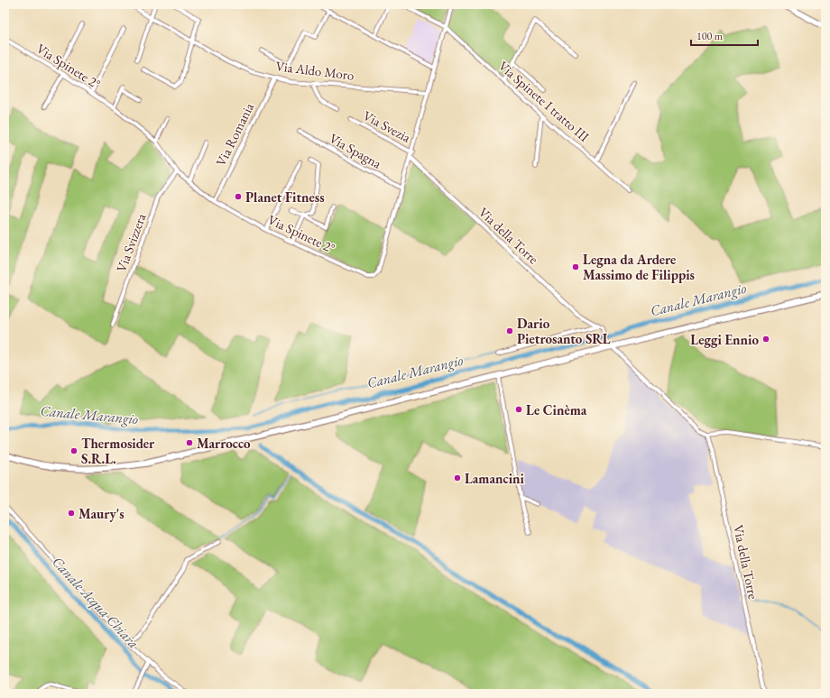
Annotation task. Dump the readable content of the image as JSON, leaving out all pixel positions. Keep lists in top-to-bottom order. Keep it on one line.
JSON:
{"streets":{"street":["Via Spinete 2°","Via Aldo Moro","Via Spinete I tratto III","Via Svezia","Via Romania","Via Spagna","Via della Torre","Via Svizzera"]},"crossings":[["Via Spinete 2°","Via Romania"],["Via Spinete 2°","Via Spagna"],["Via Spinete 2°","Via della Torre"],["Via Spinete 2°","Via Svizzera"],["Via Aldo Moro","Via Romania"]],"water":["Canale Marangio","Canale Acqua Chiara"],"places":["Planet Fitness","Legna da Ardere Massimo de Filippis","Dario Pietrosanto SRL","Leggi Ennio","Le Cinèma","Marrocco","Thermosider S.R.L.","Lamancini","Maury's"],"scale_bar":"100 m"}
